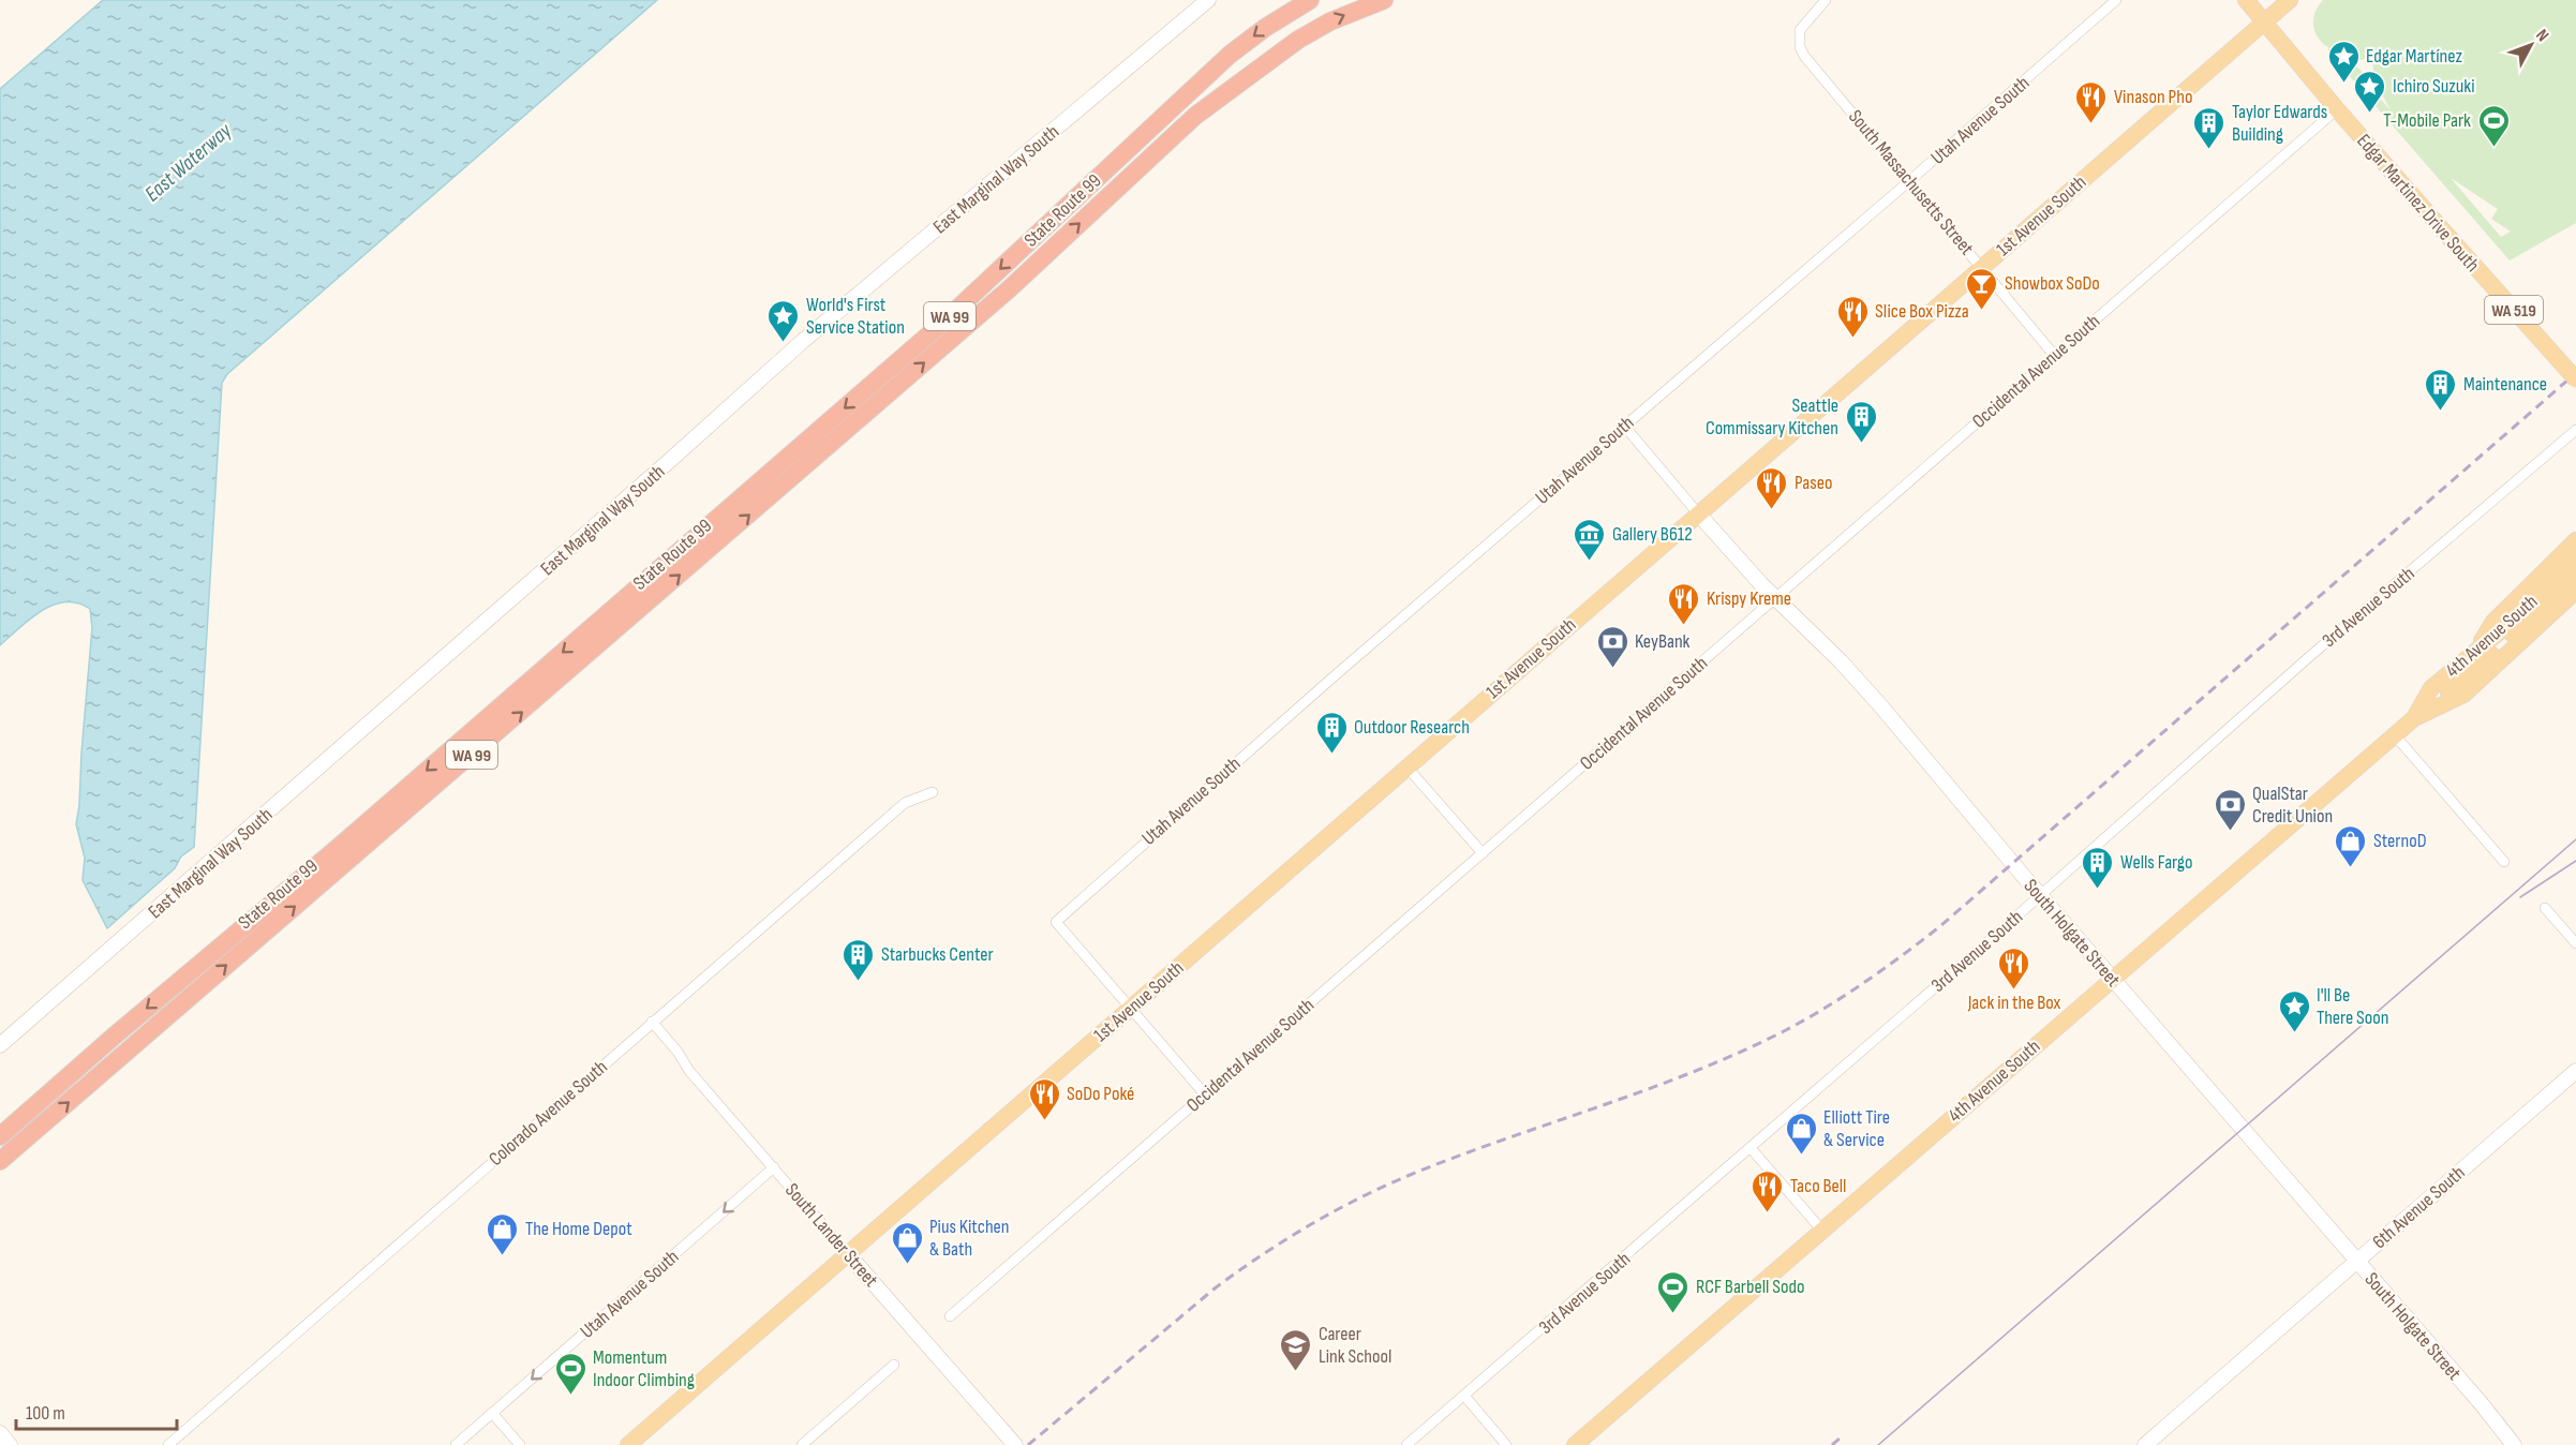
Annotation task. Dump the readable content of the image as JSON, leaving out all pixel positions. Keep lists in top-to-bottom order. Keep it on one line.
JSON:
{"streets":{"highway":["State Route 99","WA 99"],"main road":["East Marginal Way South","Edgar Martinez Drive South","1st Avenue South","WA 519","4th Avenue South","South Holgate Street","6th Avenue South","South Lander Street"],"street":["Utah Avenue South","South Massachusetts Street","Occidental Avenue South","3rd Avenue South","Colorado Avenue South"]},"crossings":[["Utah Avenue South","South Massachusetts Street"],["Utah Avenue South","1st Avenue South"],["Utah Avenue South","South Holgate Street"],["Utah Avenue South","South Lander Street"],["South Massachusetts Street","1st Avenue South"],["South Massachusetts Street","Occidental Avenue South"],["Edgar Martinez Drive South","1st Avenue South"],["Edgar Martinez Drive South","Occidental Avenue South"],["1st Avenue South","South Holgate Street"],["1st Avenue South","South Lander Street"],["Occidental Avenue South","South Holgate Street"],["3rd Avenue South","South Holgate Street"],["4th Avenue South","South Holgate Street"],["South Holgate Street","6th Avenue South"],["Colorado Avenue South","South Lander Street"]],"water":["East Waterway"],"places":{"place":["Edgar Martínez","Ichiro Suzuki","World's First Service Station","I'll Be There Soon"],"restaurant":["Vinason Pho","Slice Box Pizza","Paseo","Krispy Kreme","Jack in the Box","SoDo Poké","Taco Bell"],"sports":["T-Mobile Park","RCF Barbell Sodo","Momentum Indoor Climbing"],"building":["Taylor Edwards Building","Maintenance","Seattle Commissary Kitchen","Outdoor Research","Wells Fargo","Starbucks Center"],"bar":["Showbox SoDo"],"museum":["Gallery B612"],"bank":["KeyBank","QualStar Credit Union"],"shop":["SternoD","Elliott Tire & Service","The Home Depot","Pius Kitchen & Bath"],"school or university":["Career Link School"]},"scale_bar":"100 m","north":"top right"}
